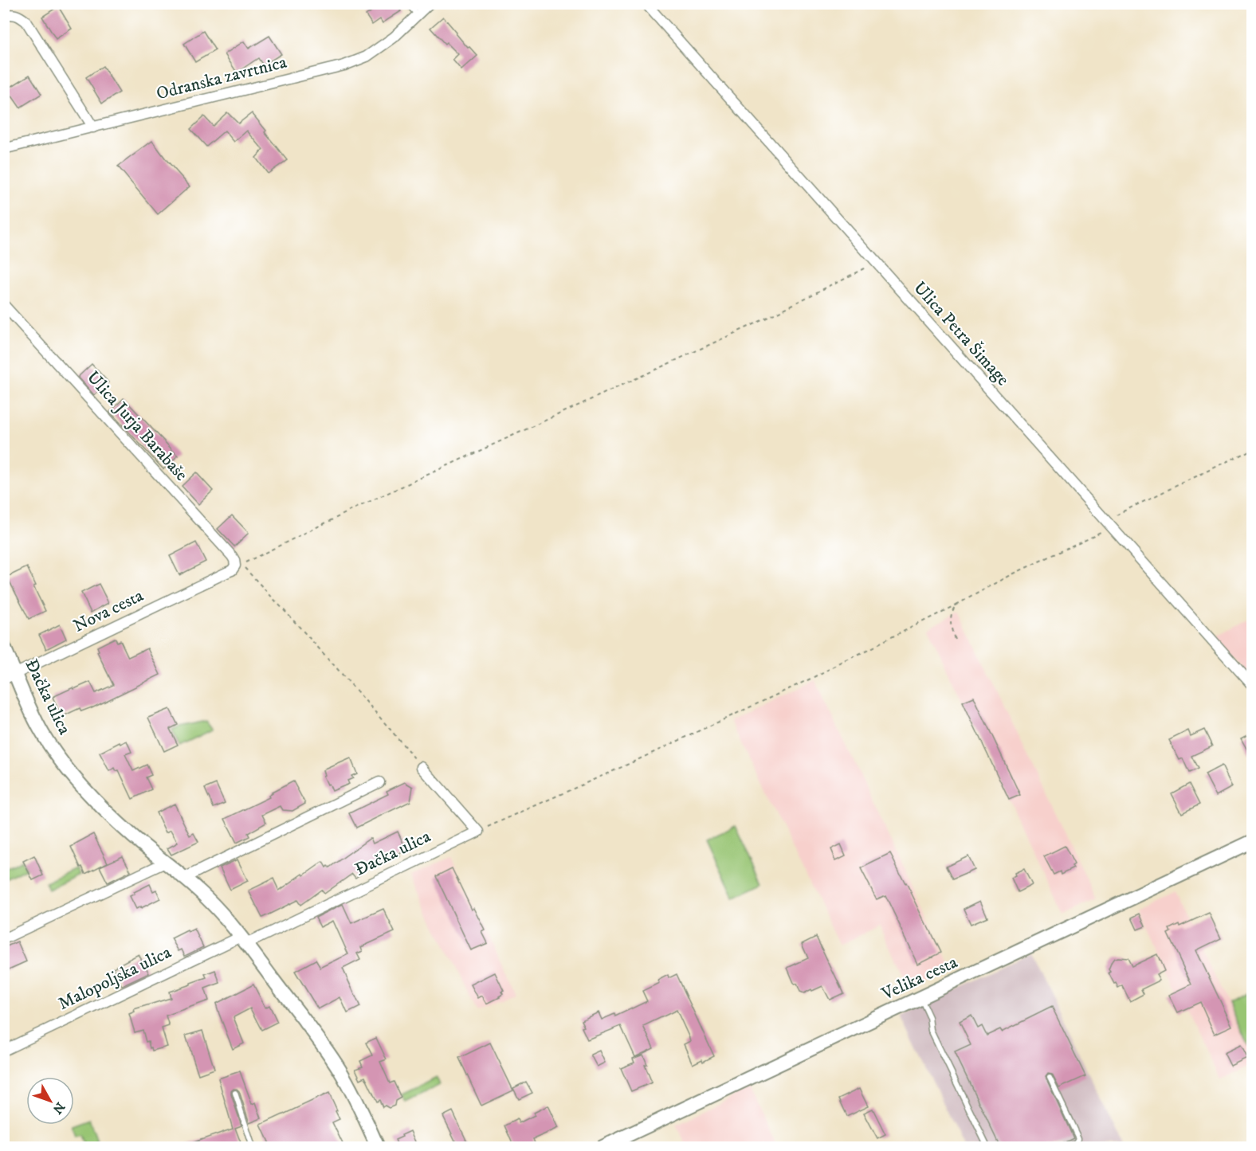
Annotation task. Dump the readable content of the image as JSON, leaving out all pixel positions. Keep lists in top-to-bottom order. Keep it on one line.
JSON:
{"streets":{"main road":["Đačka ulica","Velika cesta"],"street":["Odranska zavrtnica","Ulica Petra Šimage","Ulica Jurja Barabaše","Nova cesta","Malopoljska ulica"]},"crossings":[["Ulica Jurja Barabaše","Nova cesta"],["Nova cesta","Đačka ulica"],["Đačka ulica","Malopoljska ulica"]],"north":"bottom right"}
